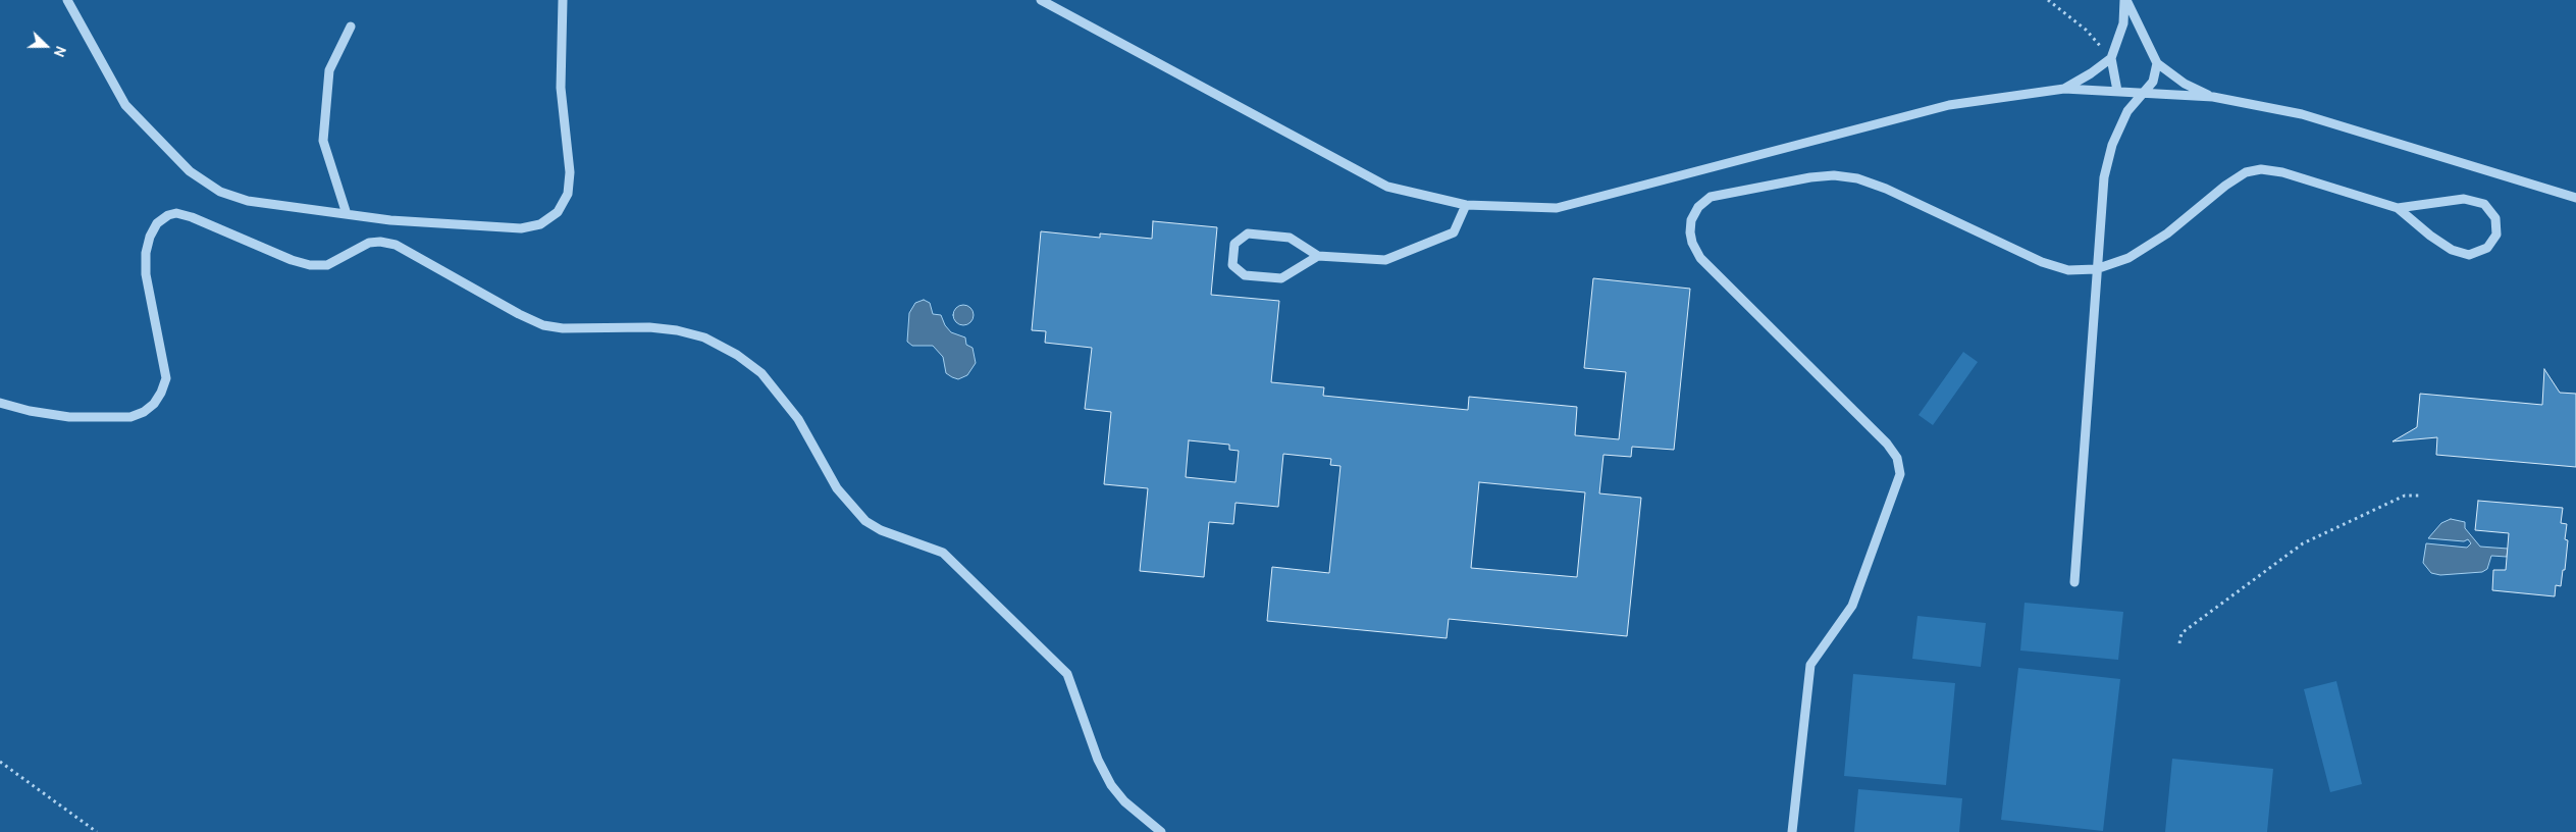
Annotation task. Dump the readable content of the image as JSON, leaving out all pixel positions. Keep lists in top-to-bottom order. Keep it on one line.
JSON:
{"north":"right"}
